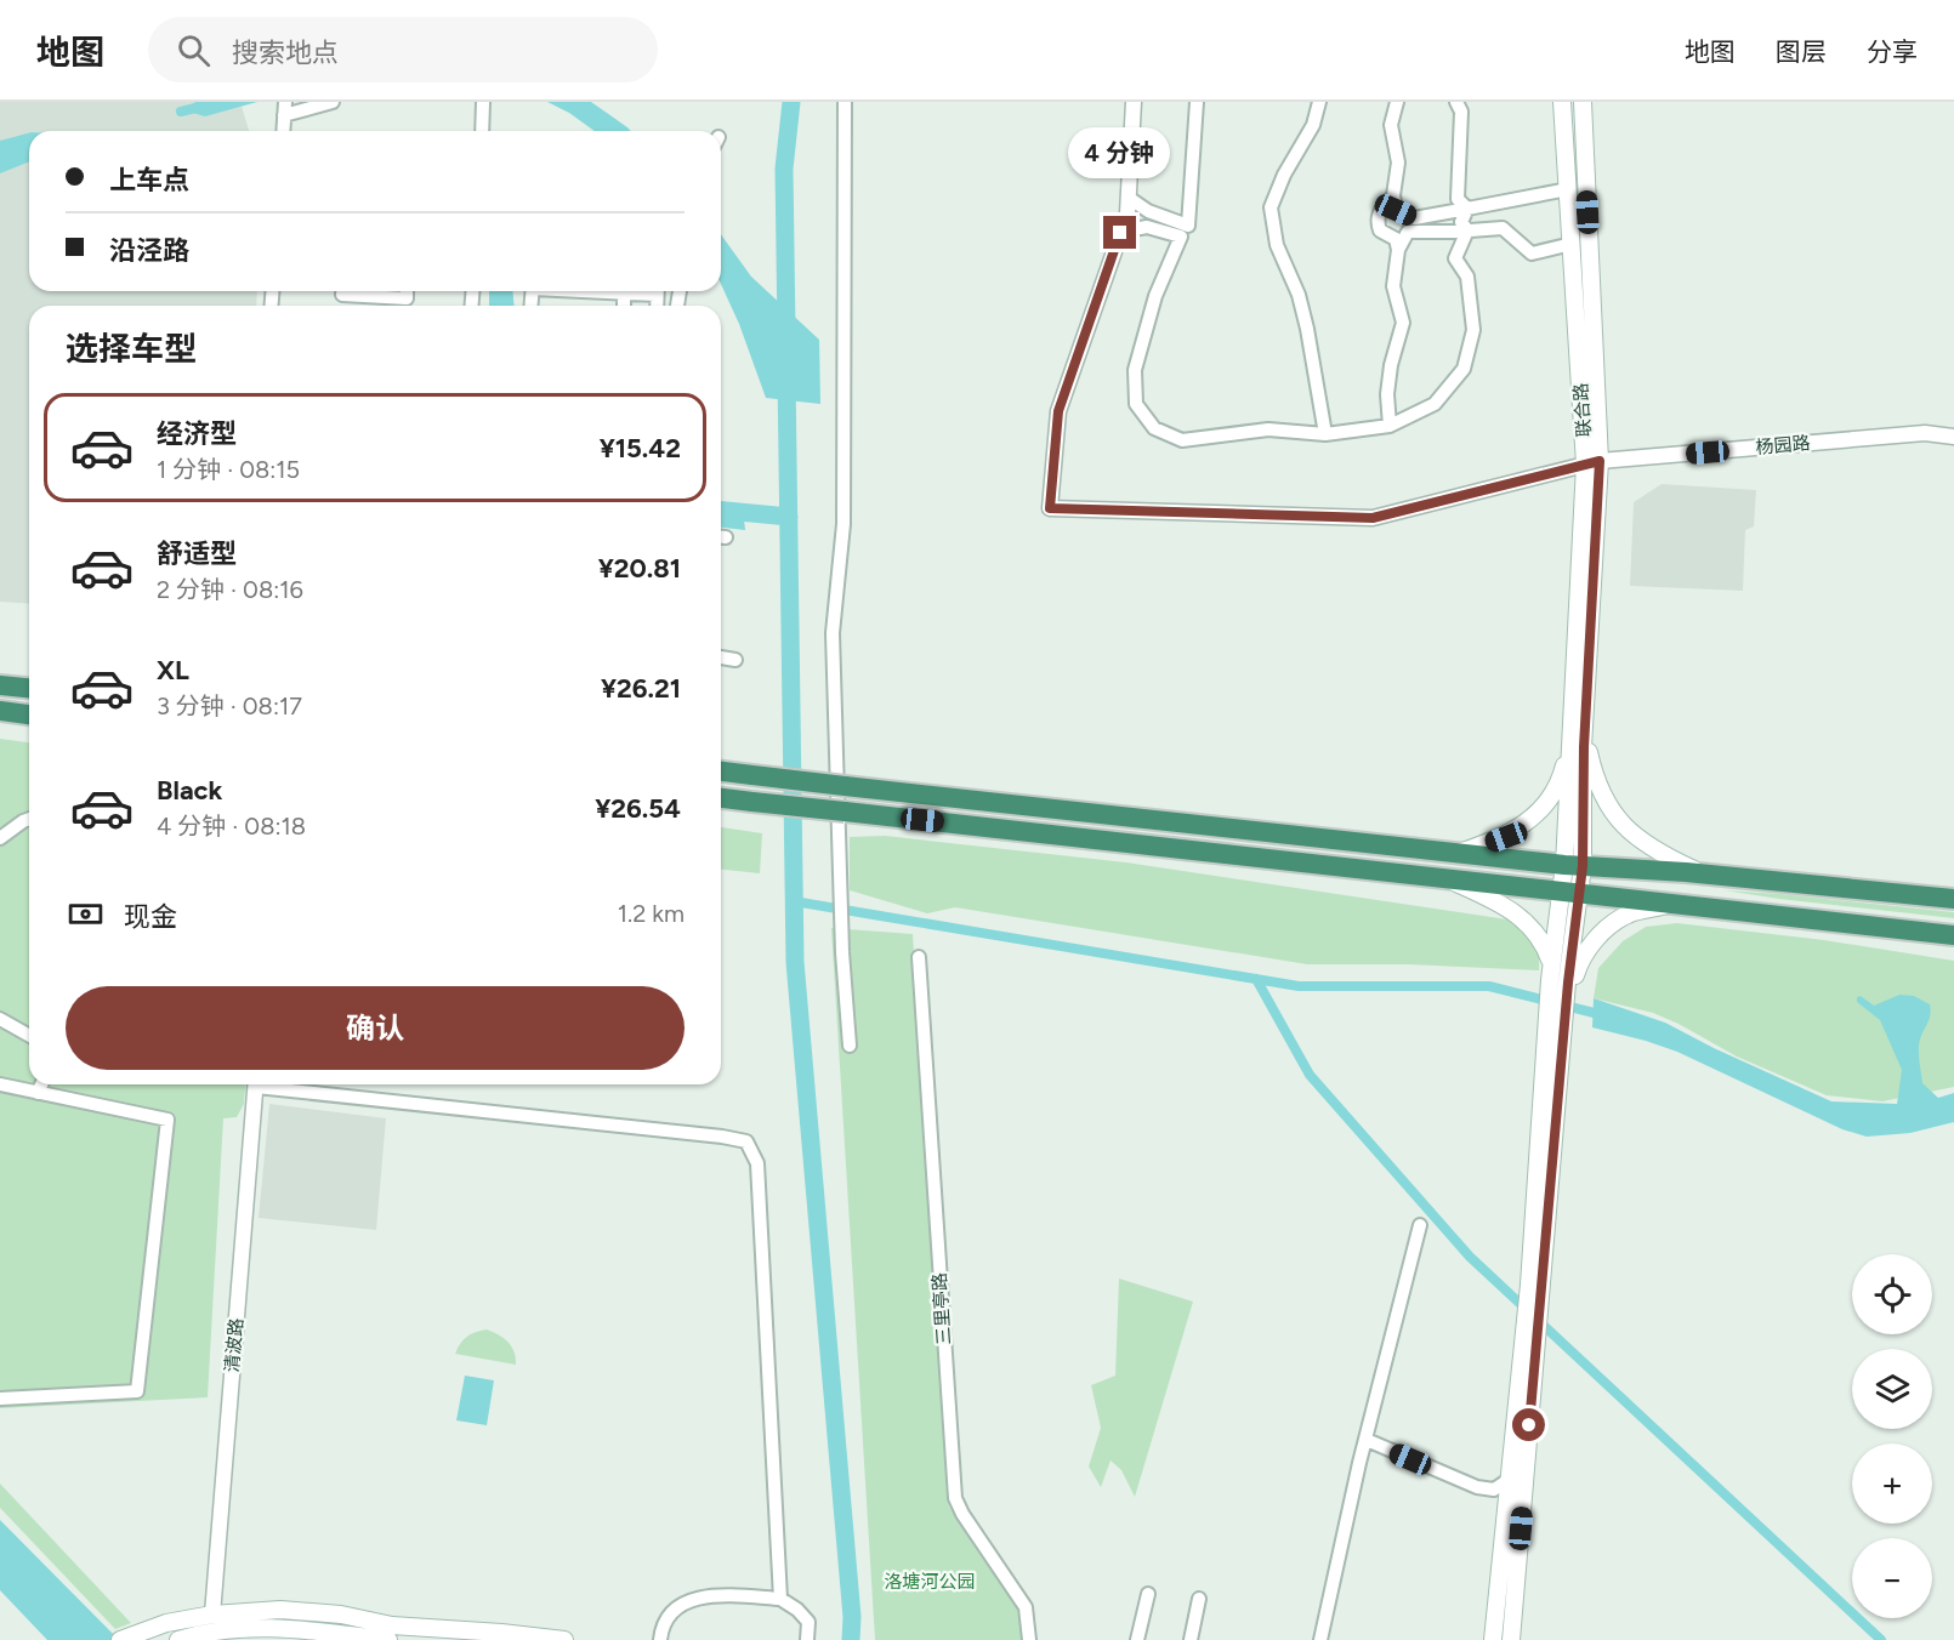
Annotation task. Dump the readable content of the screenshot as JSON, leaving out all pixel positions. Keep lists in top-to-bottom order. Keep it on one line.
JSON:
{"streets":{"main road":["联合路"],"street":["杨园路","三里亭路","清波路"]},"crossings":[["联合路","杨园路"]],"parks":["洛塘河公园"],"page":{"header":"地图","search":"搜索地点","nav":["地图","图层","分享"],"bubble":"4 分钟","banner":["上车点","沿泾路"],"heading":"选择车型","list":[{"name":"经济型","note":"1 分钟 · 08:15","value":"¥15.42"},{"name":"舒适型","note":"2 分钟 · 08:16","value":"¥20.81"},{"name":"XL","note":"3 分钟 · 08:17","value":"¥26.21"},{"name":"Black","note":"4 分钟 · 08:18","value":"¥26.54"}],"pay":["现金","1.2 km"],"buttons":"确认","map_buttons":["+","−"]}}
